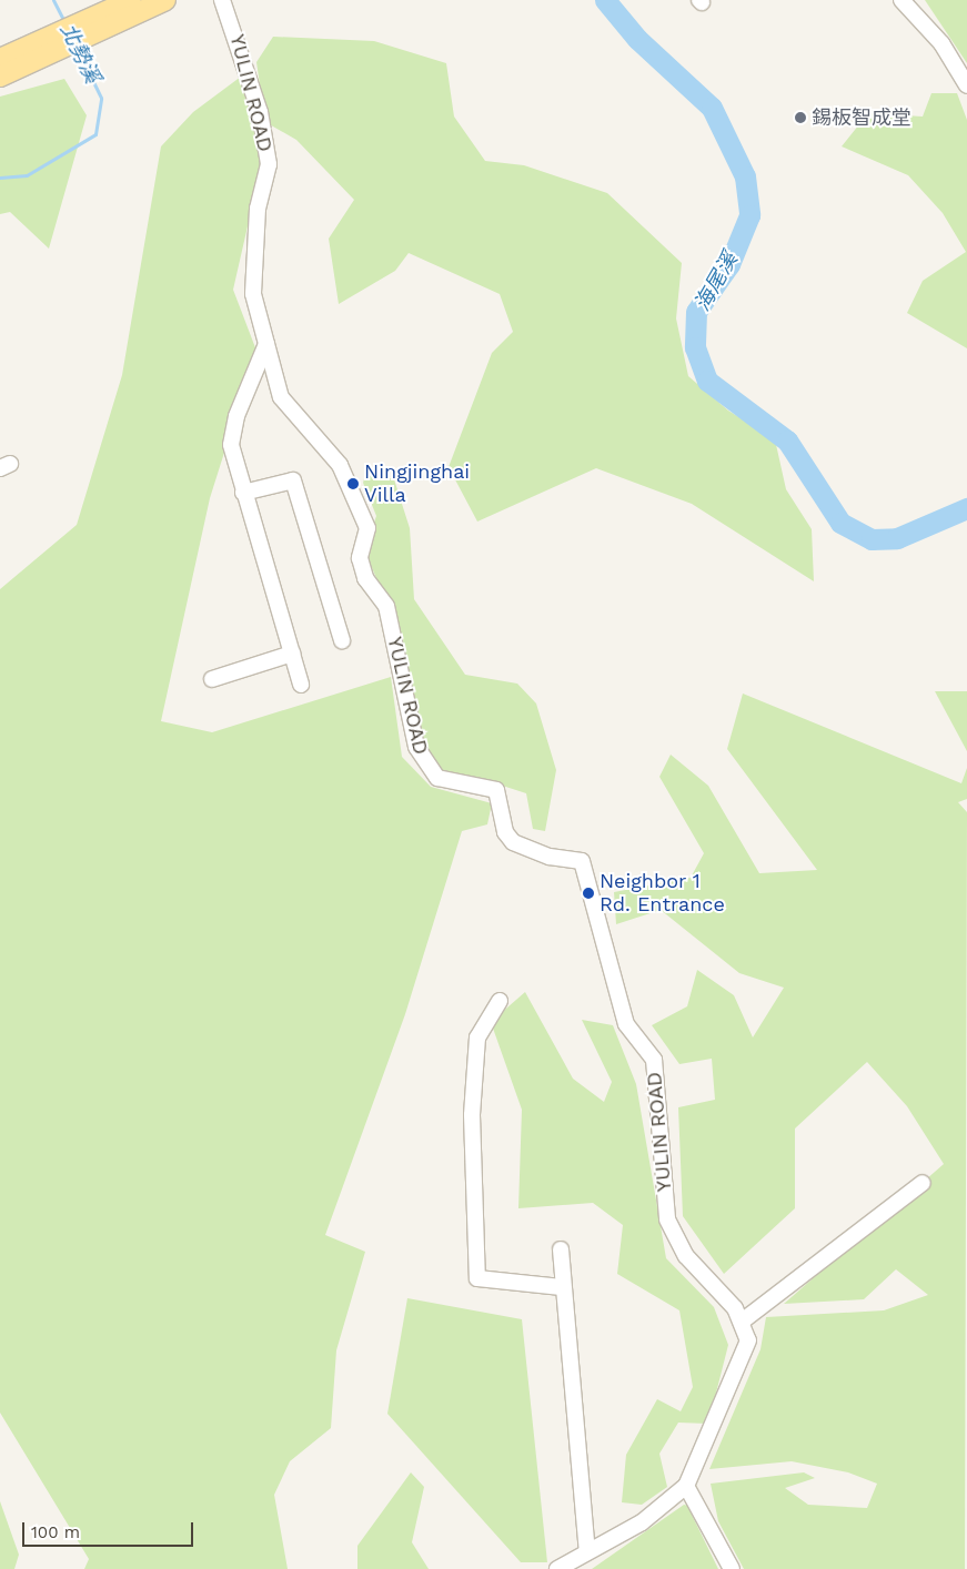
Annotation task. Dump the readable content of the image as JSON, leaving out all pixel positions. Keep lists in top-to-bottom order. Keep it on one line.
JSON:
{"streets":{"street":["YULIN ROAD"]},"water":["北勢溪","海尾溪"],"places":["錫板智成堂","Ningjinghai Villa","Neighbor 1 Rd. Entrance"],"scale_bar":"100 m"}
